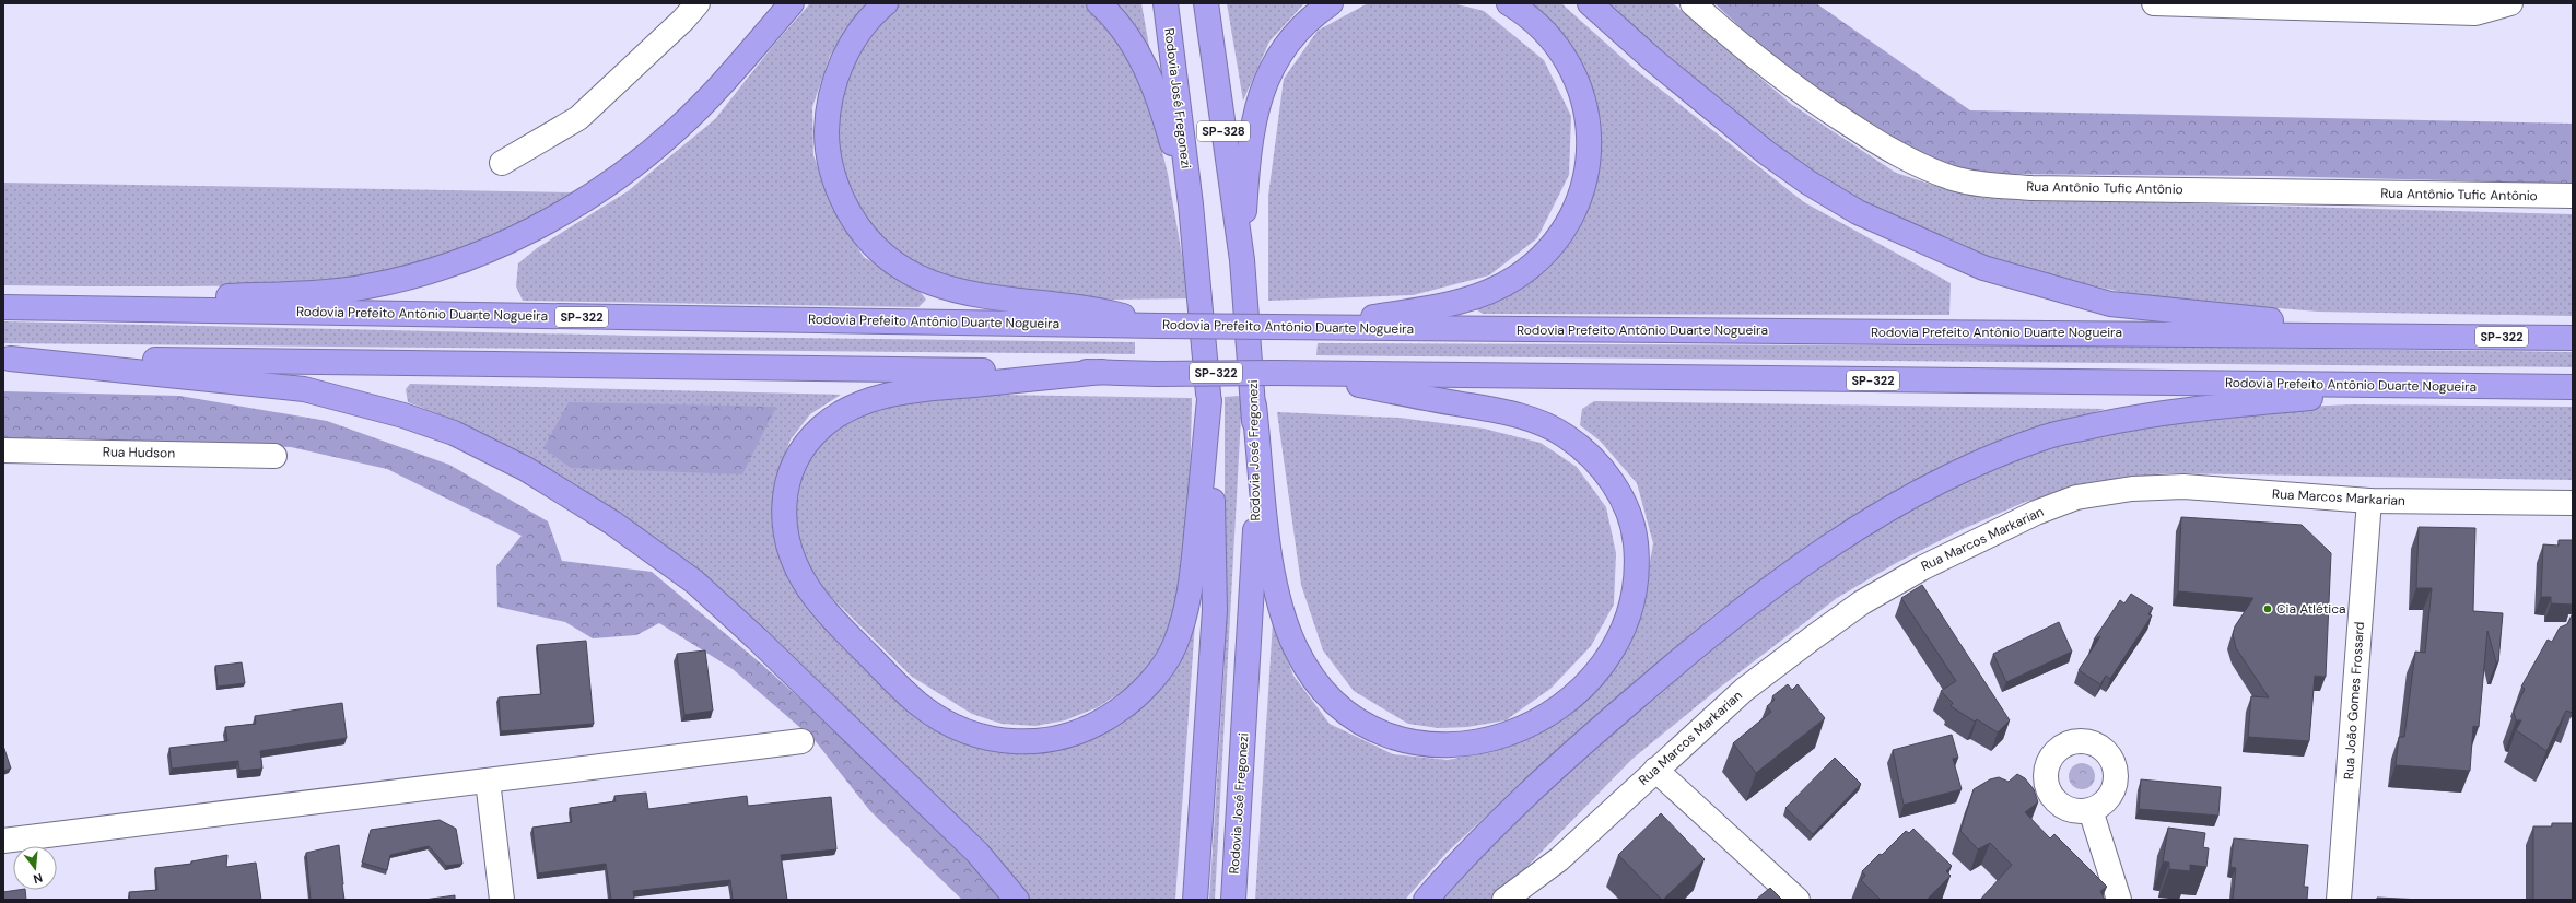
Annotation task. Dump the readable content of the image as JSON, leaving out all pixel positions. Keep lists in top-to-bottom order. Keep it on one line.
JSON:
{"streets":{"highway":["Rodovia José Fregonezi","SP-328","Rodovia Prefeito Antônio Duarte Nogueira","SP-322"],"street":["Rua Antônio Tufic Antônio","Rua Hudson","Rua Marcos Markarian","Rua João Gomes Frossard"]},"crossings":[["Rua Marcos Markarian","Rua João Gomes Frossard"]],"places":["Cia Atlética"],"north":"bottom"}
